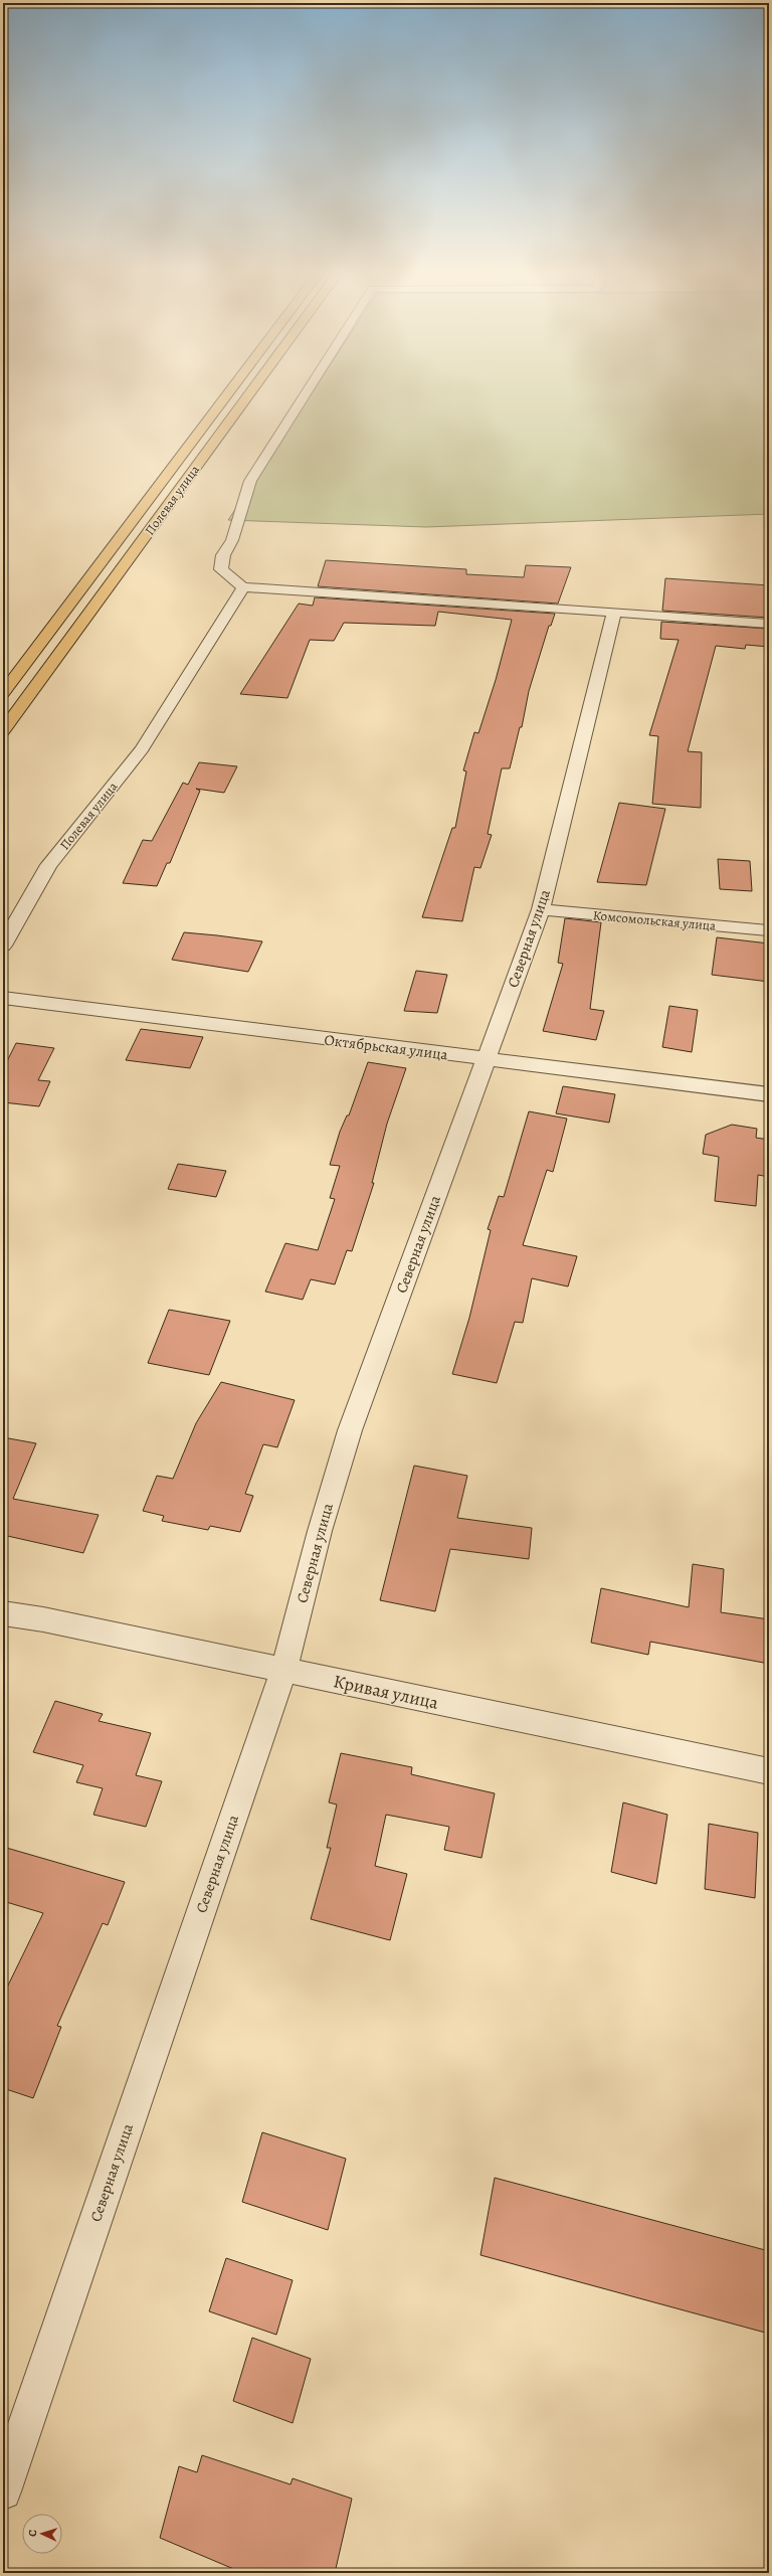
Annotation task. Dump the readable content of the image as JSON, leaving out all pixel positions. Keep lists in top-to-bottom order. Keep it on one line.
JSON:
{"streets":{"highway":["Полевая улица"],"street":["Комсомольская улица","Северная улица","Октябрьская улица","Кривая улица"]},"crossings":[["Комсомольская улица","Северная улица"],["Северная улица","Октябрьская улица"],["Северная улица","Кривая улица"]],"north":"left"}
